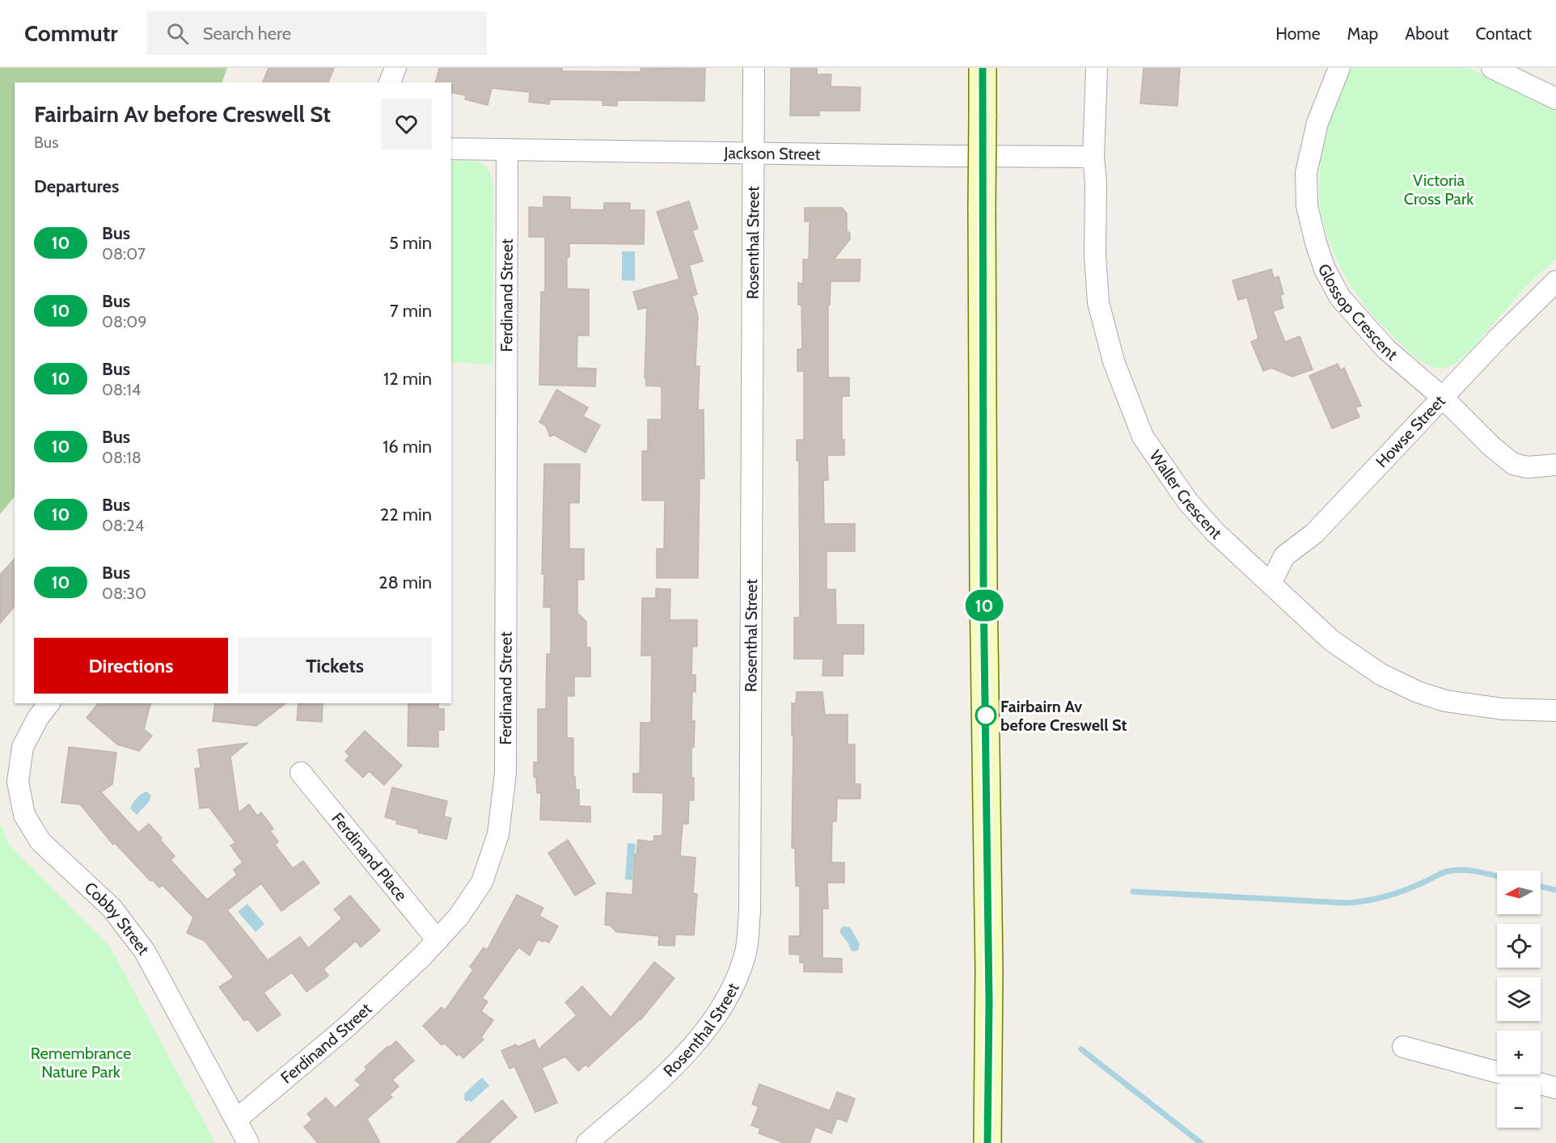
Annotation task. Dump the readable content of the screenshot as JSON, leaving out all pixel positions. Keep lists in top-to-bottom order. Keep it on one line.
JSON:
{"streets":{"street":["Jackson Street","Rosenthal Street","Ferdinand Street","Glossop Crescent","Howse Street","Waller Crescent","Ferdinand Place","Cobby Street"]},"crossings":[["Jackson Street","Rosenthal Street"],["Jackson Street","Ferdinand Street"],["Jackson Street","Waller Crescent"],["Ferdinand Street","Ferdinand Place"],["Ferdinand Street","Cobby Street"],["Glossop Crescent","Howse Street"],["Howse Street","Waller Crescent"]],"parks":["Victoria Cross Park","Remembrance Nature Park"],"places":["Fairbairn Av before Creswell St"],"lines":["bus line 10"],"north":"left","page":{"header":"Commutr","search":"Search here","nav":["Home","Map","About","Contact"],"on_map":"10","heading":[["Fairbairn Av before Creswell St","Bus"],"Departures"],"list":[{"mark":"10","name":"Bus","note":"08:07","value":"5 min"},{"mark":"10","name":"Bus","note":"08:09","value":"7 min"},{"mark":"10","name":"Bus","note":"08:14","value":"12 min"},{"mark":"10","name":"Bus","note":"08:18","value":"16 min"},{"mark":"10","name":"Bus","note":"08:24","value":"22 min"},{"mark":"10","name":"Bus","note":"08:30","value":"28 min"}],"buttons":["Directions","Tickets"],"map_buttons":["+","−"]}}
